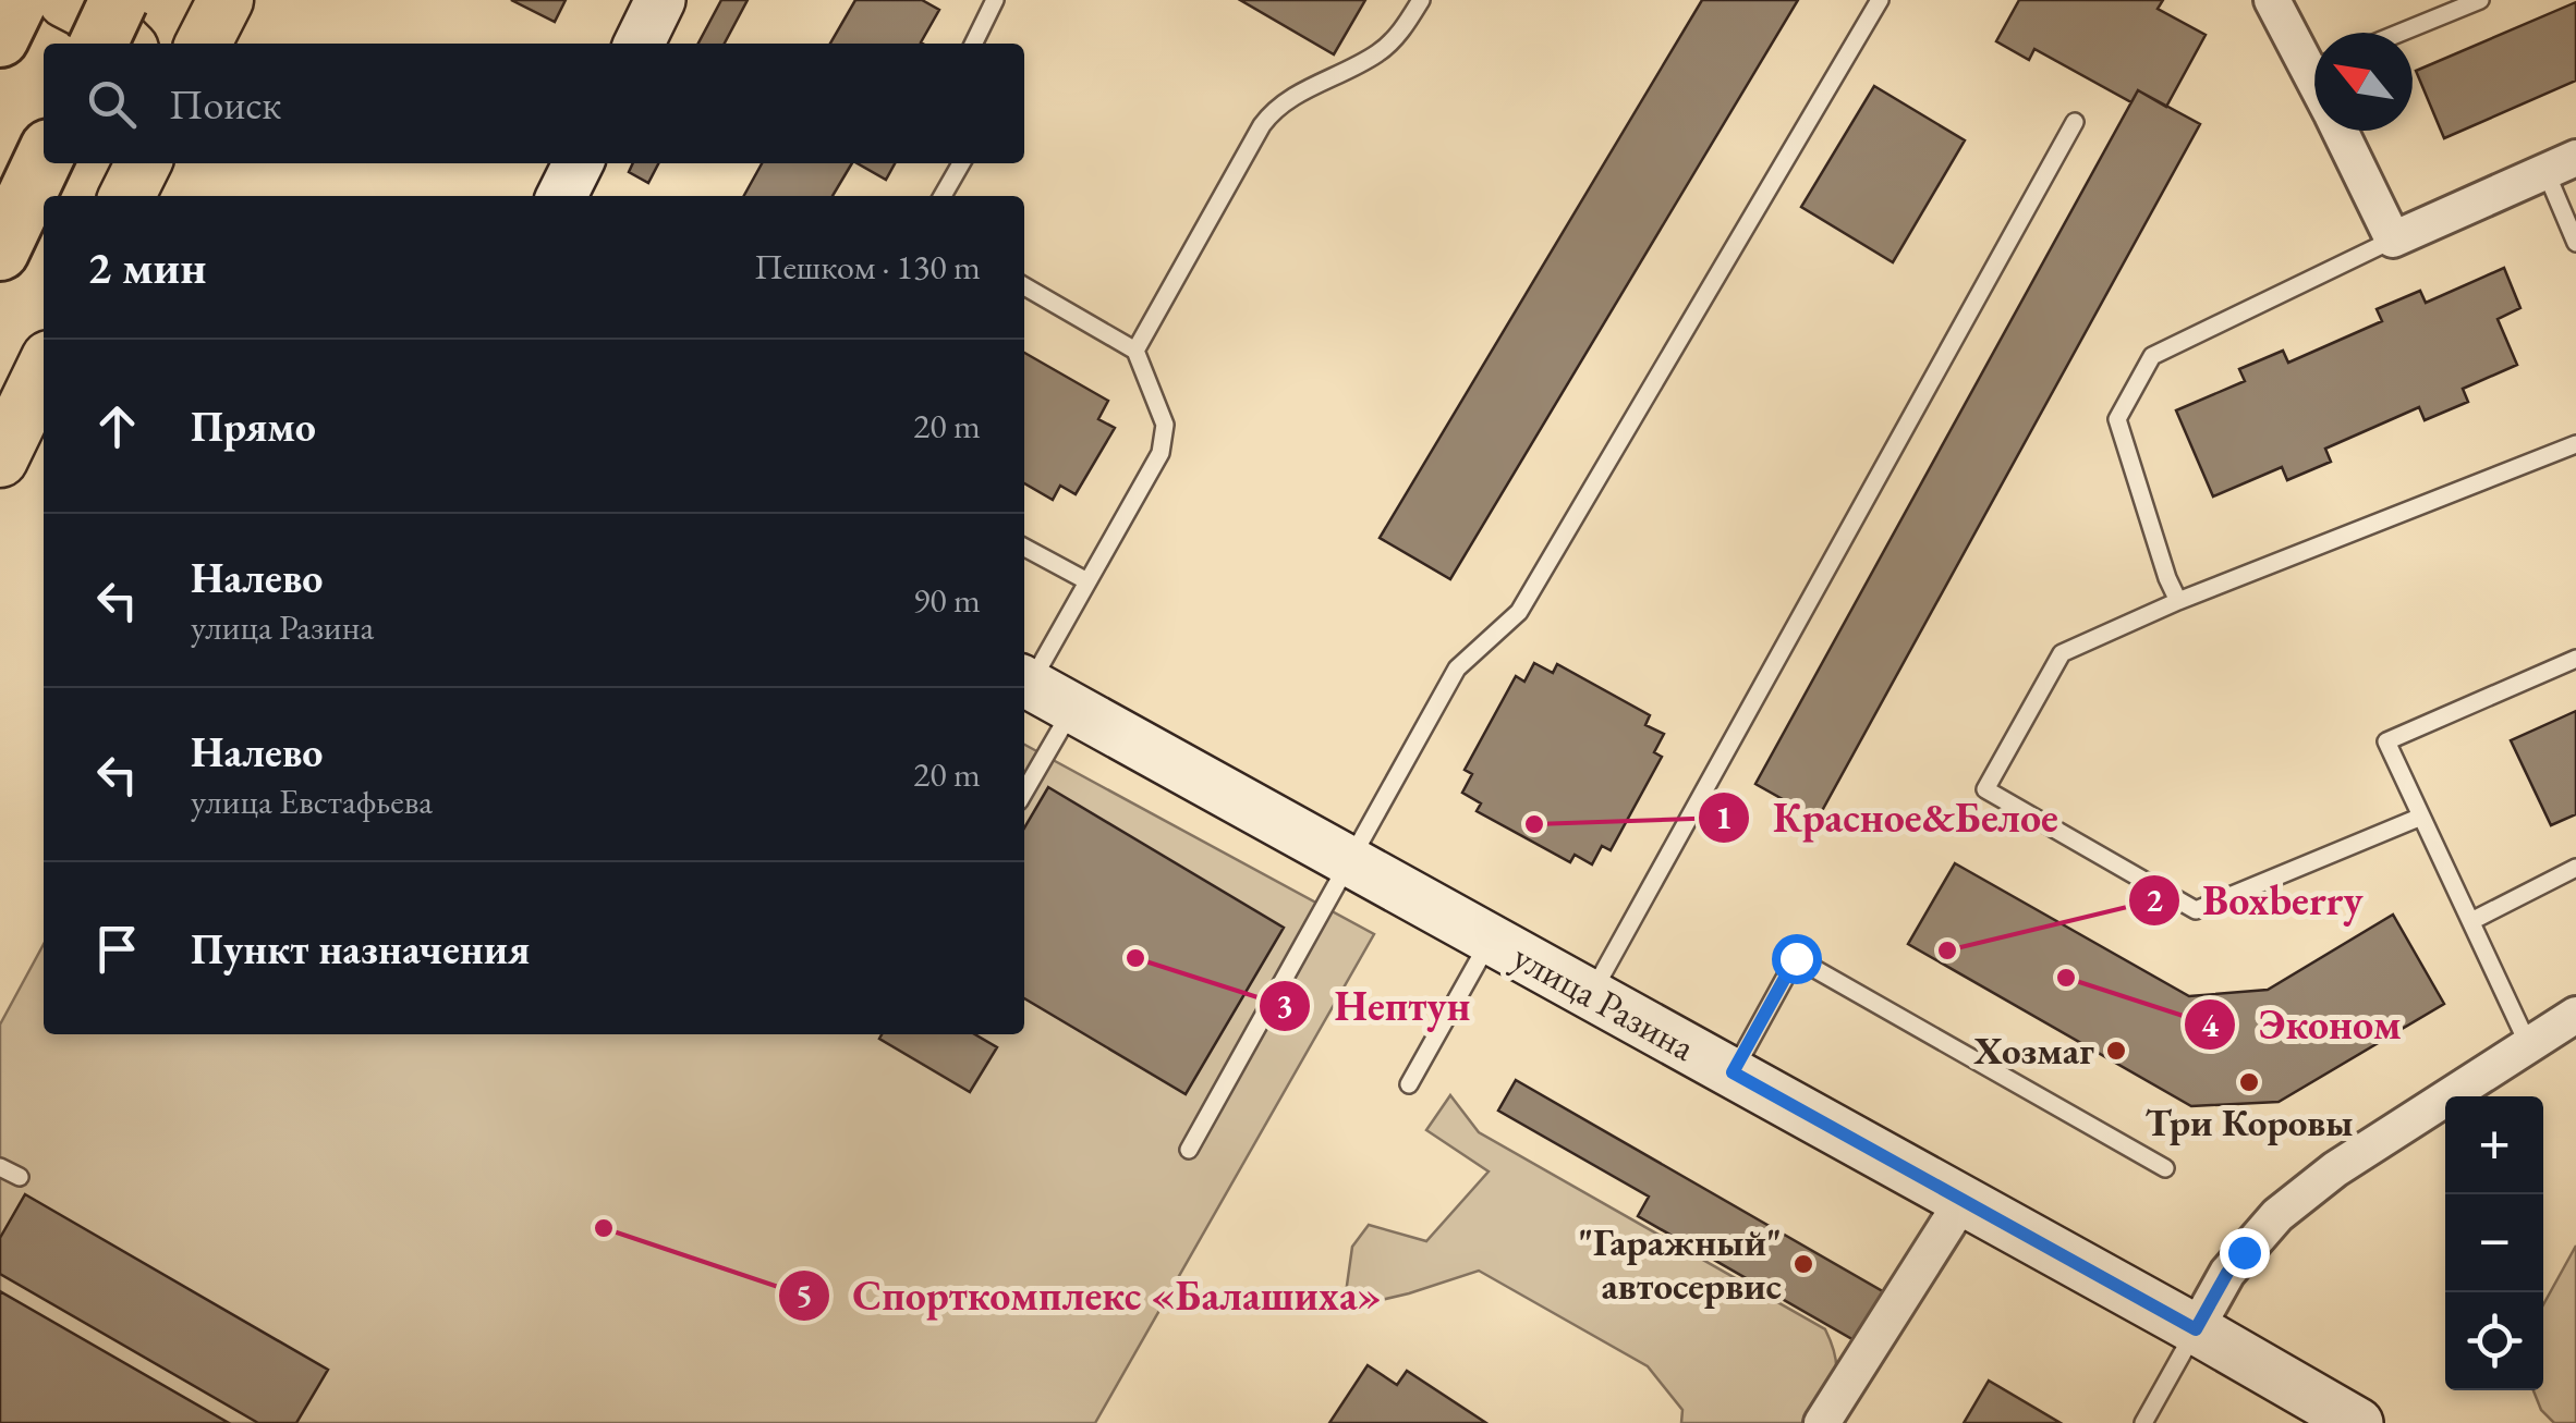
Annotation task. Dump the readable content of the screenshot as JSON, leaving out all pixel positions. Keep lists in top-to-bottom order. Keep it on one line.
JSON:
{"streets":{"main road":["улица Разина"]},"places":["Красное&Белое","Boxberry","Нептун","Эконом","Хозмаг","Три Коровы","Спорткомплекс «Балашиха»","\"Гаражный\" автосервис"],"north":"top left","page":{"search":"Поиск","heading":["2 мин","Пешком · 130 m"],"list":[["Прямо","20 m"],["Налево","улица Разина","90 m"],["Налево","улица Евстафьева","20 m"],"Пункт назначения"],"map_buttons":["+","−"]}}
